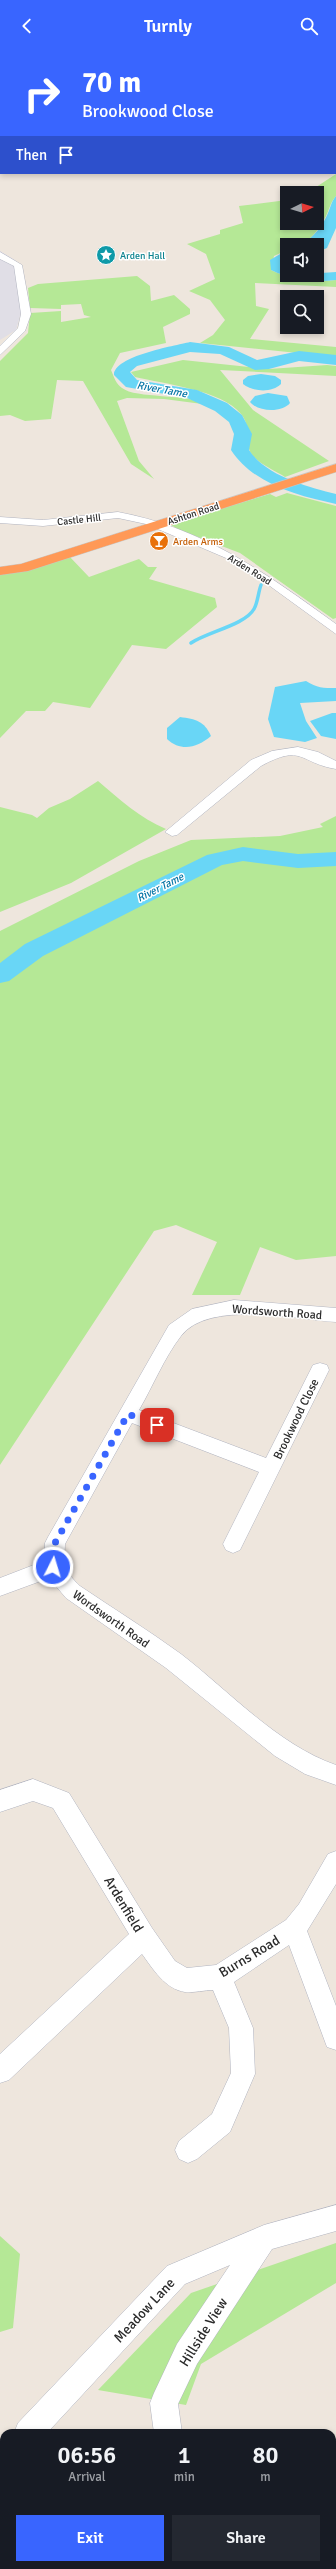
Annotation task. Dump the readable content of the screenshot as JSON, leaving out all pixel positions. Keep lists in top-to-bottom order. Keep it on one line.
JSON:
{"streets":{"highway":["Ashton Road"],"street":["Castle Hill","Arden Road","Wordsworth Road","Brookwood Close","Ardenfield","Burns Road","Meadow Lane","Hillside View"]},"crossings":[["Ashton Road","Castle Hill"],["Ashton Road","Arden Road"],["Castle Hill","Arden Road"],["Wordsworth Road","Brookwood Close"],["Ardenfield","Burns Road"],["Meadow Lane","Hillside View"]],"water":["River Tame"],"places":{"place":["Arden Hall"],"bar":["Arden Arms"]},"north":"right","page":{"header":"Turnly","turn":["70 m","Brookwood Close"],"then":"Then","eta":["06:56","Arrival","1","min","80","m"],"buttons":["Exit","Share"]}}
